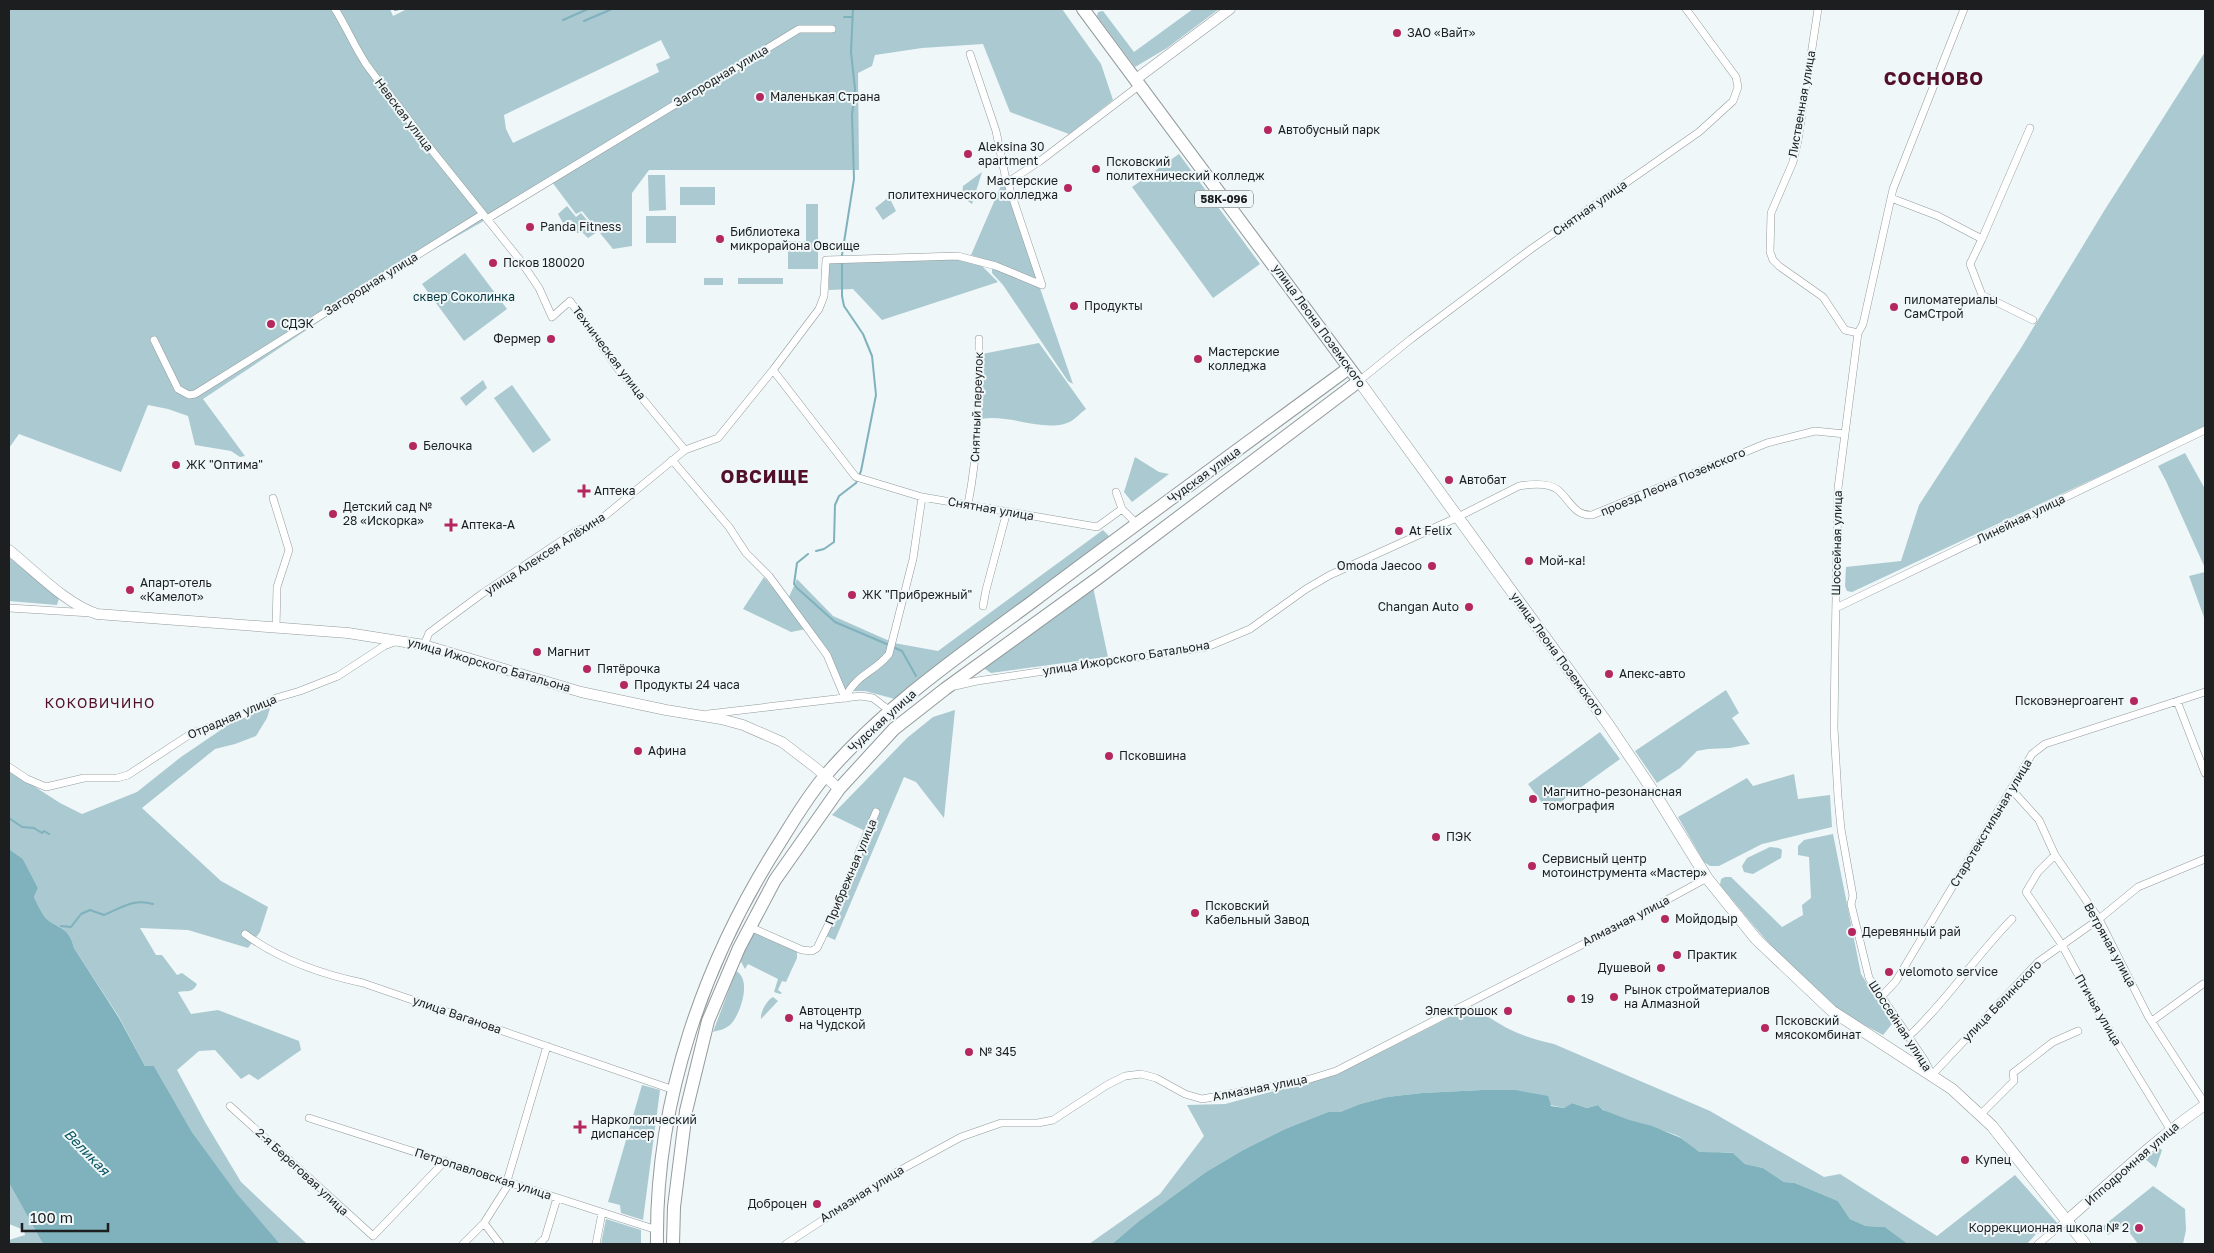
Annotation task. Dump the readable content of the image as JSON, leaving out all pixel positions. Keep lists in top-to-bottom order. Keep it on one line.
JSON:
{"streets":{"highway":["58К-096","улица Леона Поземского","Чудская улица"],"street":["Загородная улица","Лиственная улица","Невская улица","Снятная улица","Техническая улица","Снятный переулок","проезд Леона Поземского","Линейная улица","Шоссейная улица","улица Алексея Алёхина","улица Ижорского Батальона","Отрадная улица","Старотекстильная улица","Прибрежная улица","Алмазная улица","Ветряная улица","улица Белинского","Птичья улица","улица Ваганова","Ипподромная улица","2-я Береговая улица","Петропавловская улица"]},"crossings":[["Загородная улица","Невская улица"],["Загородная улица","Техническая улица"],["Лиственная улица","Шоссейная улица"],["Невская улица","Техническая улица"],["Снятная улица","улица Леона Поземского"],["Снятная улица","Снятный переулок"],["Снятная улица","Чудская улица"],["Снятная улица","улица Алексея Алёхина"],["улица Леона Поземского","Чудская улица"],["улица Леона Поземского","проезд Леона Поземского"],["улица Леона Поземского","Шоссейная улица"],["улица Леона Поземского","улица Ижорского Батальона"],["улица Леона Поземского","Алмазная улица"],["улица Леона Поземского","улица Белинского"],["улица Леона Поземского","Ипподромная улица"],["Техническая улица","улица Алексея Алёхина"],["Чудская улица","улица Ижорского Батальона"],["Чудская улица","Прибрежная улица"],["Чудская улица","улица Ваганова"],["Чудская улица","Петропавловская улица"],["проезд Леона Поземского","Шоссейная улица"],["проезд Леона Поземского","улица Ижорского Батальона"],["Линейная улица","Шоссейная улица"],["Шоссейная улица","Старотекстильная улица"],["Шоссейная улица","улица Белинского"],["улица Алексея Алёхина","улица Ижорского Батальона"],["улица Ижорского Батальона","Отрадная улица"],["Старотекстильная улица","Ветряная улица"],["Ветряная улица","улица Белинского"],["Ветряная улица","Птичья улица"],["Ветряная улица","Ипподромная улица"],["улица Белинского","Птичья улица"],["Птичья улица","Ипподромная улица"],["2-я Береговая улица","Петропавловская улица"]],"districts":["СОСНОВО","ОВСИЩЕ","КОКОВИЧИНО"],"water":["Великая"],"parks":["сквер Соколинка"],"places":{"other":["ЗАО «Вайт»","Маленькая Страна","Автобусный парк","Aleksina 30 apartment","Псковский политехнический колледж","Мастерские политехнического колледжа","Panda Fitness","Библиотека микрорайона Овсище","Псков 180020","Продукты","пиломатериалы СамСтрой","СДЭК","Фермер","Мастерские колледжа","Белочка","ЖК \"Оптима\"","Автобат","Детский сад № 28 «Искорка»","At Felix","Мой-ка!","Omoda Jaecoo","Апарт-отель «Камелот»","ЖК \"Прибрежный\"","Changan Auto","Магнит","Пятёрочка","Апекс-авто","Продукты 24 часа","Псковэнергоагент","Афина","Псковшина","Магнитно-резонансная томография","ПЭК","Сервисный центр мотоинструмента «Мастер»","Псковский Кабельный Завод","Мойдодыр","Деревянный рай","Практик","Душевой","velomoto service","Рынок стройматериалов на Алмазной","19","Электрошок","Автоцентр на Чудской","Псковский мясокомбинат","№ 345","Купец","Доброцен","Коррекционная школа № 2"],"health":["Аптека","Аптека-А","Наркологический диспансер"]},"scale_bar":"100 m"}
